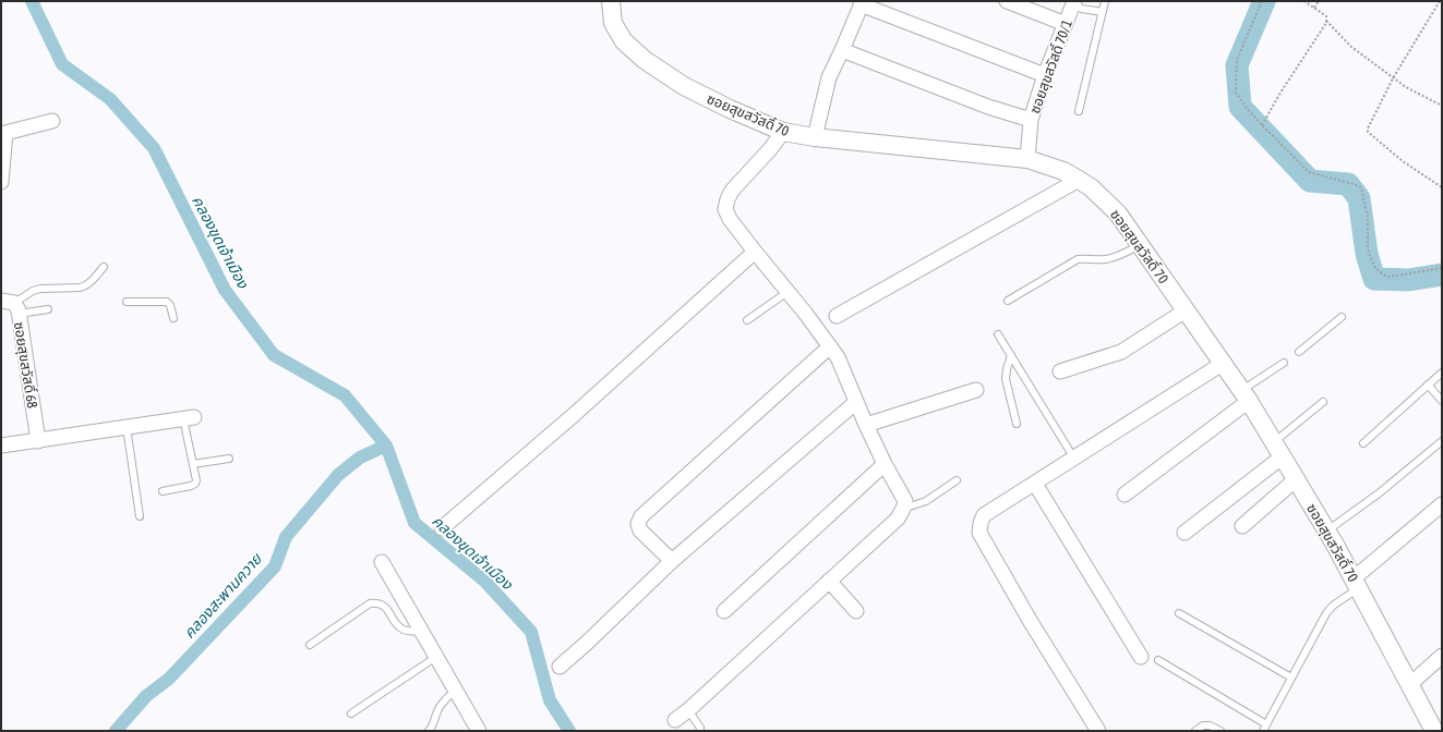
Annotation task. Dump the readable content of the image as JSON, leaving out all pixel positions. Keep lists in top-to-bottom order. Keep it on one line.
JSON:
{"streets":{"street":["ซอยสุขสวัสดิ์ 70/1","ซอยสุขสวัสดิ์ 70","ซอยสุขสวัสดิ์ 68"]},"crossings":[["ซอยสุขสวัสดิ์ 70/1","ซอยสุขสวัสดิ์ 70"]],"water":["คลองขุดเจ้าเมือง","คลองสะพานควาย"]}
